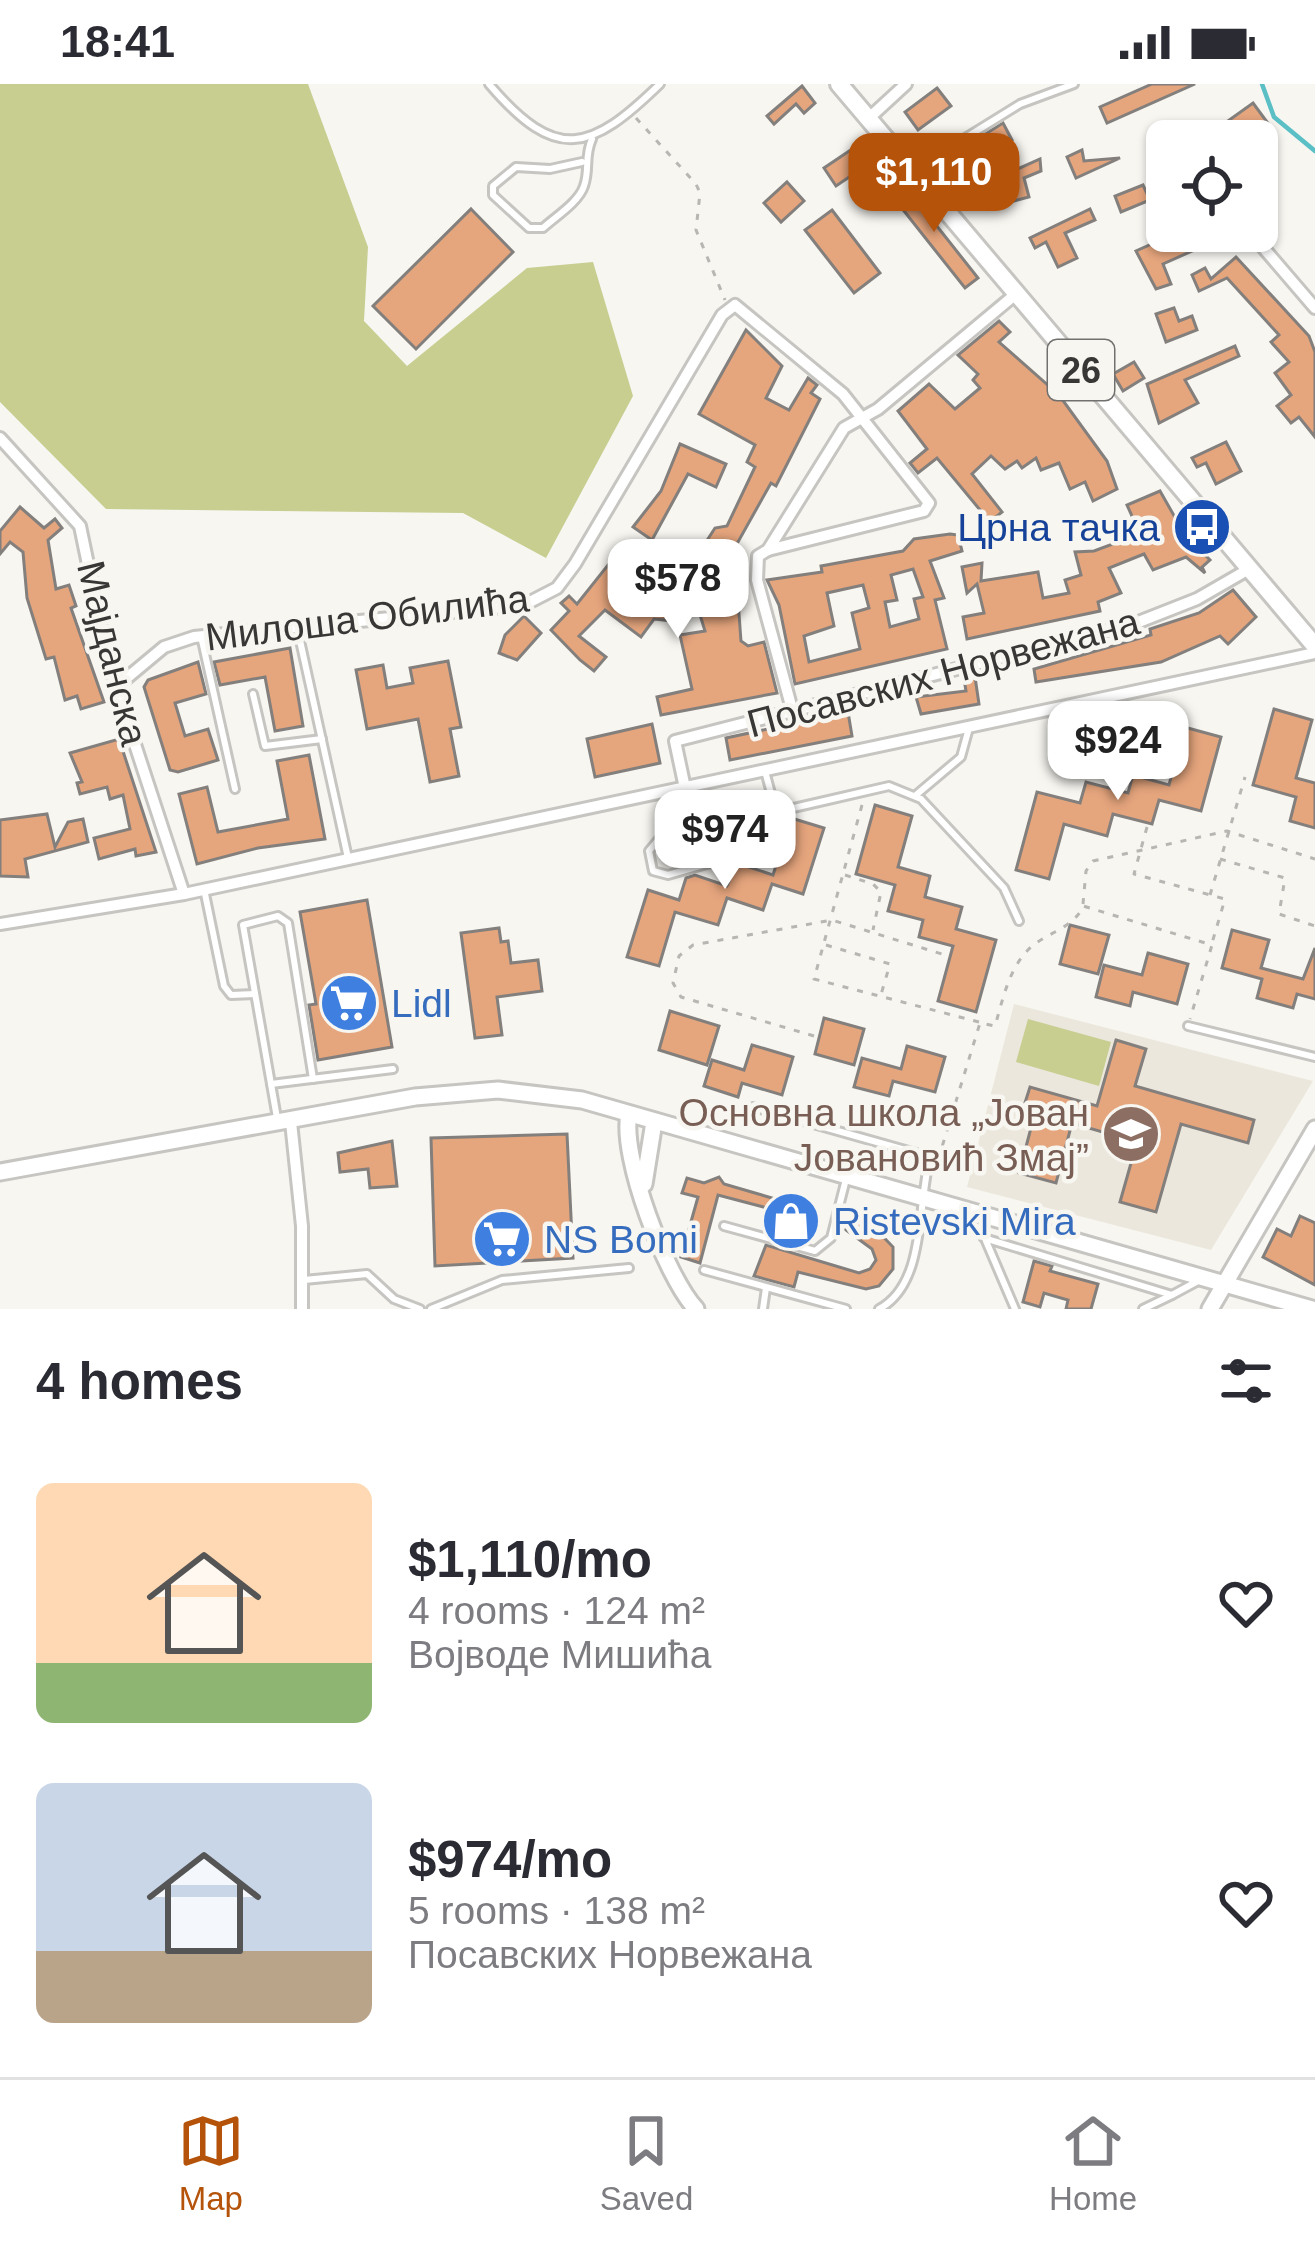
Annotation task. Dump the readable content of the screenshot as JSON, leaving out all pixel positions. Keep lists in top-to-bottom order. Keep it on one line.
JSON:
{"streets":{"main road":["26"],"street":["Милоша Обилића","Мајданска","Посавских Норвежана"]},"crossings":[["26","Посавских Норвежана"],["Милоша Обилића","Мајданска"]],"places":{"bus stop":["Црна тачка"],"supermarket":["Lidl","NS Bomi"],"school or university":["Основна школа „Јован Јовановић Змај”"],"shop":["Ristevski Mira"]},"page":{"status":"18:41","price":["$1,110","$578","$924","$974"],"heading":"4 homes","list":[{"name":"$1,110/mo","note":"4 rooms · 124 m² · Војводе Мишића"},{"name":"$974/mo","note":"5 rooms · 138 m² · Посавских Норвежана"}],"tabs":["Map","Saved","Home"]}}
